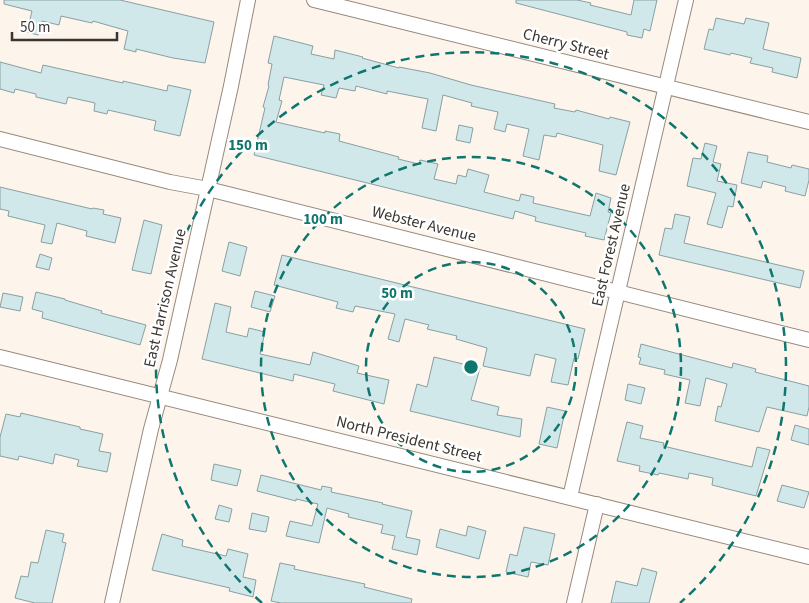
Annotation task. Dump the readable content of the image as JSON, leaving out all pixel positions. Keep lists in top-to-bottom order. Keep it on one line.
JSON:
{"streets":{"street":["Cherry Street","Webster Avenue","East Forest Avenue","East Harrison Avenue","North President Street"]},"crossings":[["Cherry Street","East Forest Avenue"],["Webster Avenue","East Forest Avenue"],["Webster Avenue","East Harrison Avenue"],["East Forest Avenue","North President Street"],["East Harrison Avenue","North President Street"]],"scale_bar":"50 m","rings":["150 m","100 m","50 m"]}
